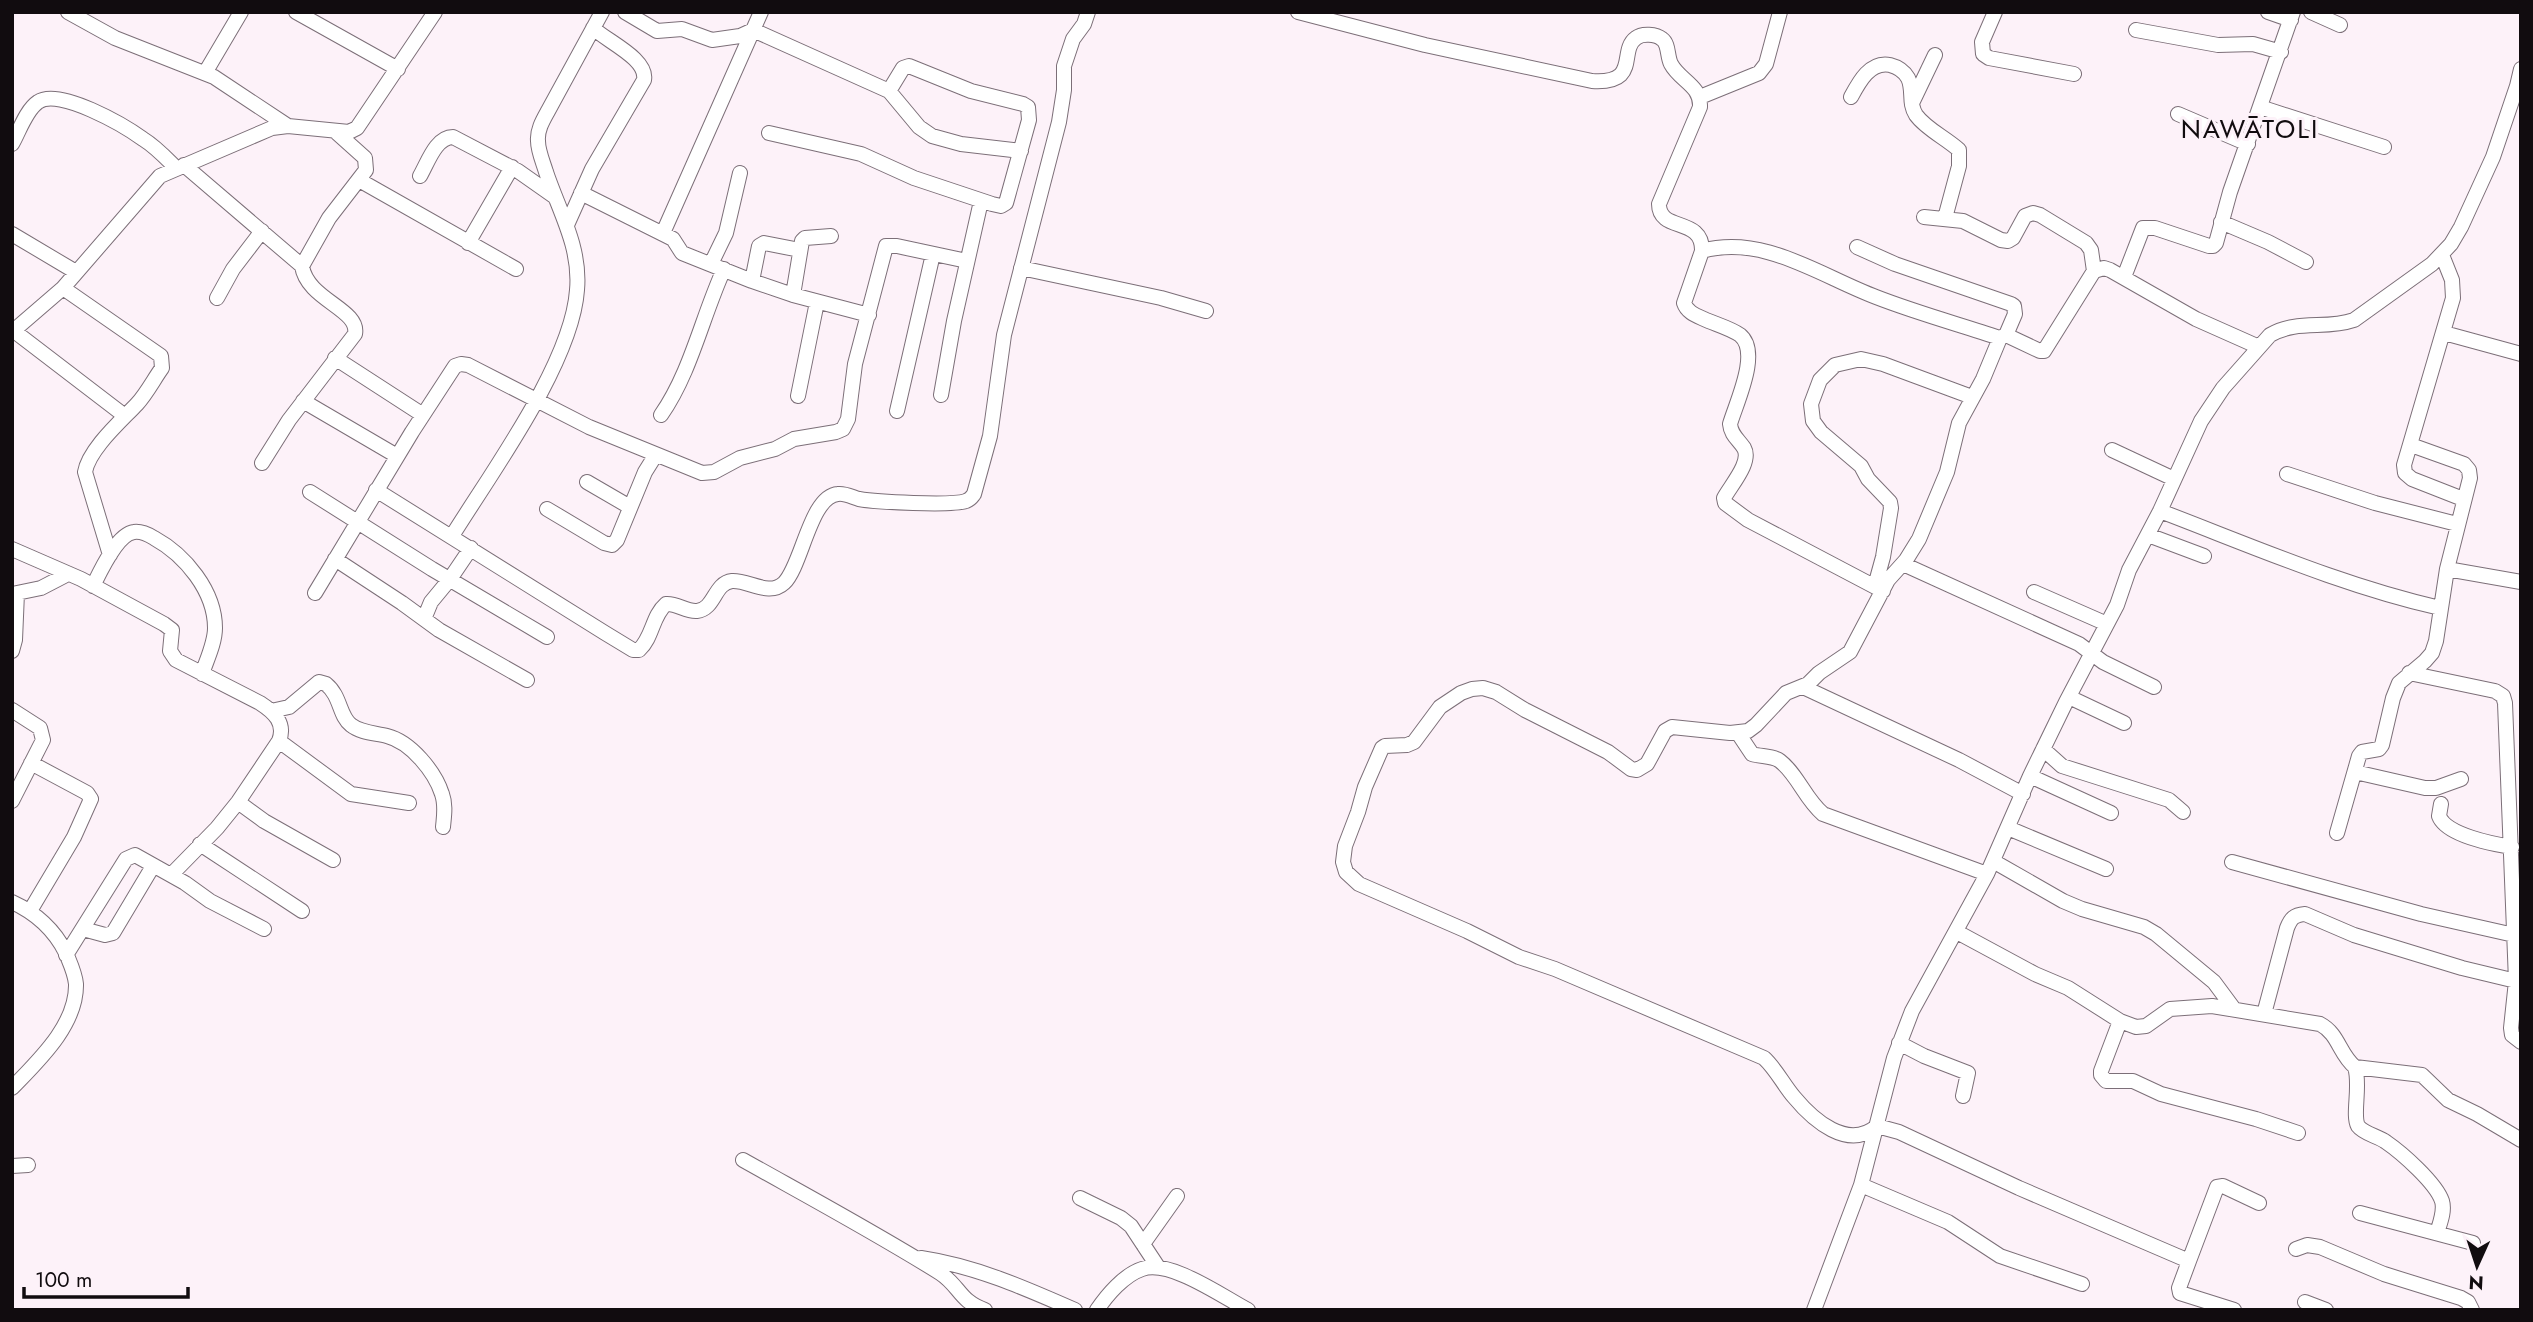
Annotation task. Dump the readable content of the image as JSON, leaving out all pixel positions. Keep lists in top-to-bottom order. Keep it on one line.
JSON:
{"districts":["NAWĀTOLI"],"scale_bar":"100 m","north":"bottom"}
